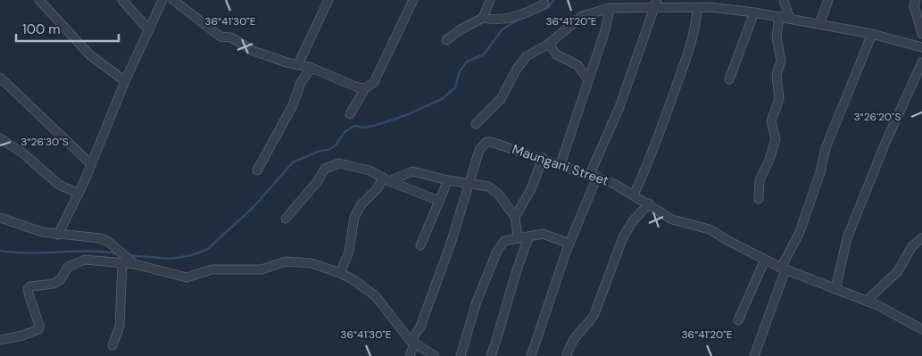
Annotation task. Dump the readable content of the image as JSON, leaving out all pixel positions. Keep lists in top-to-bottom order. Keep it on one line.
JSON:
{"streets":{"street":["Maungani Street"]},"scale_bar":"100 m","coordinates":["36°41'30\"E","36°41'20\"E","3°26'20\"S","3°26'30\"S"]}
